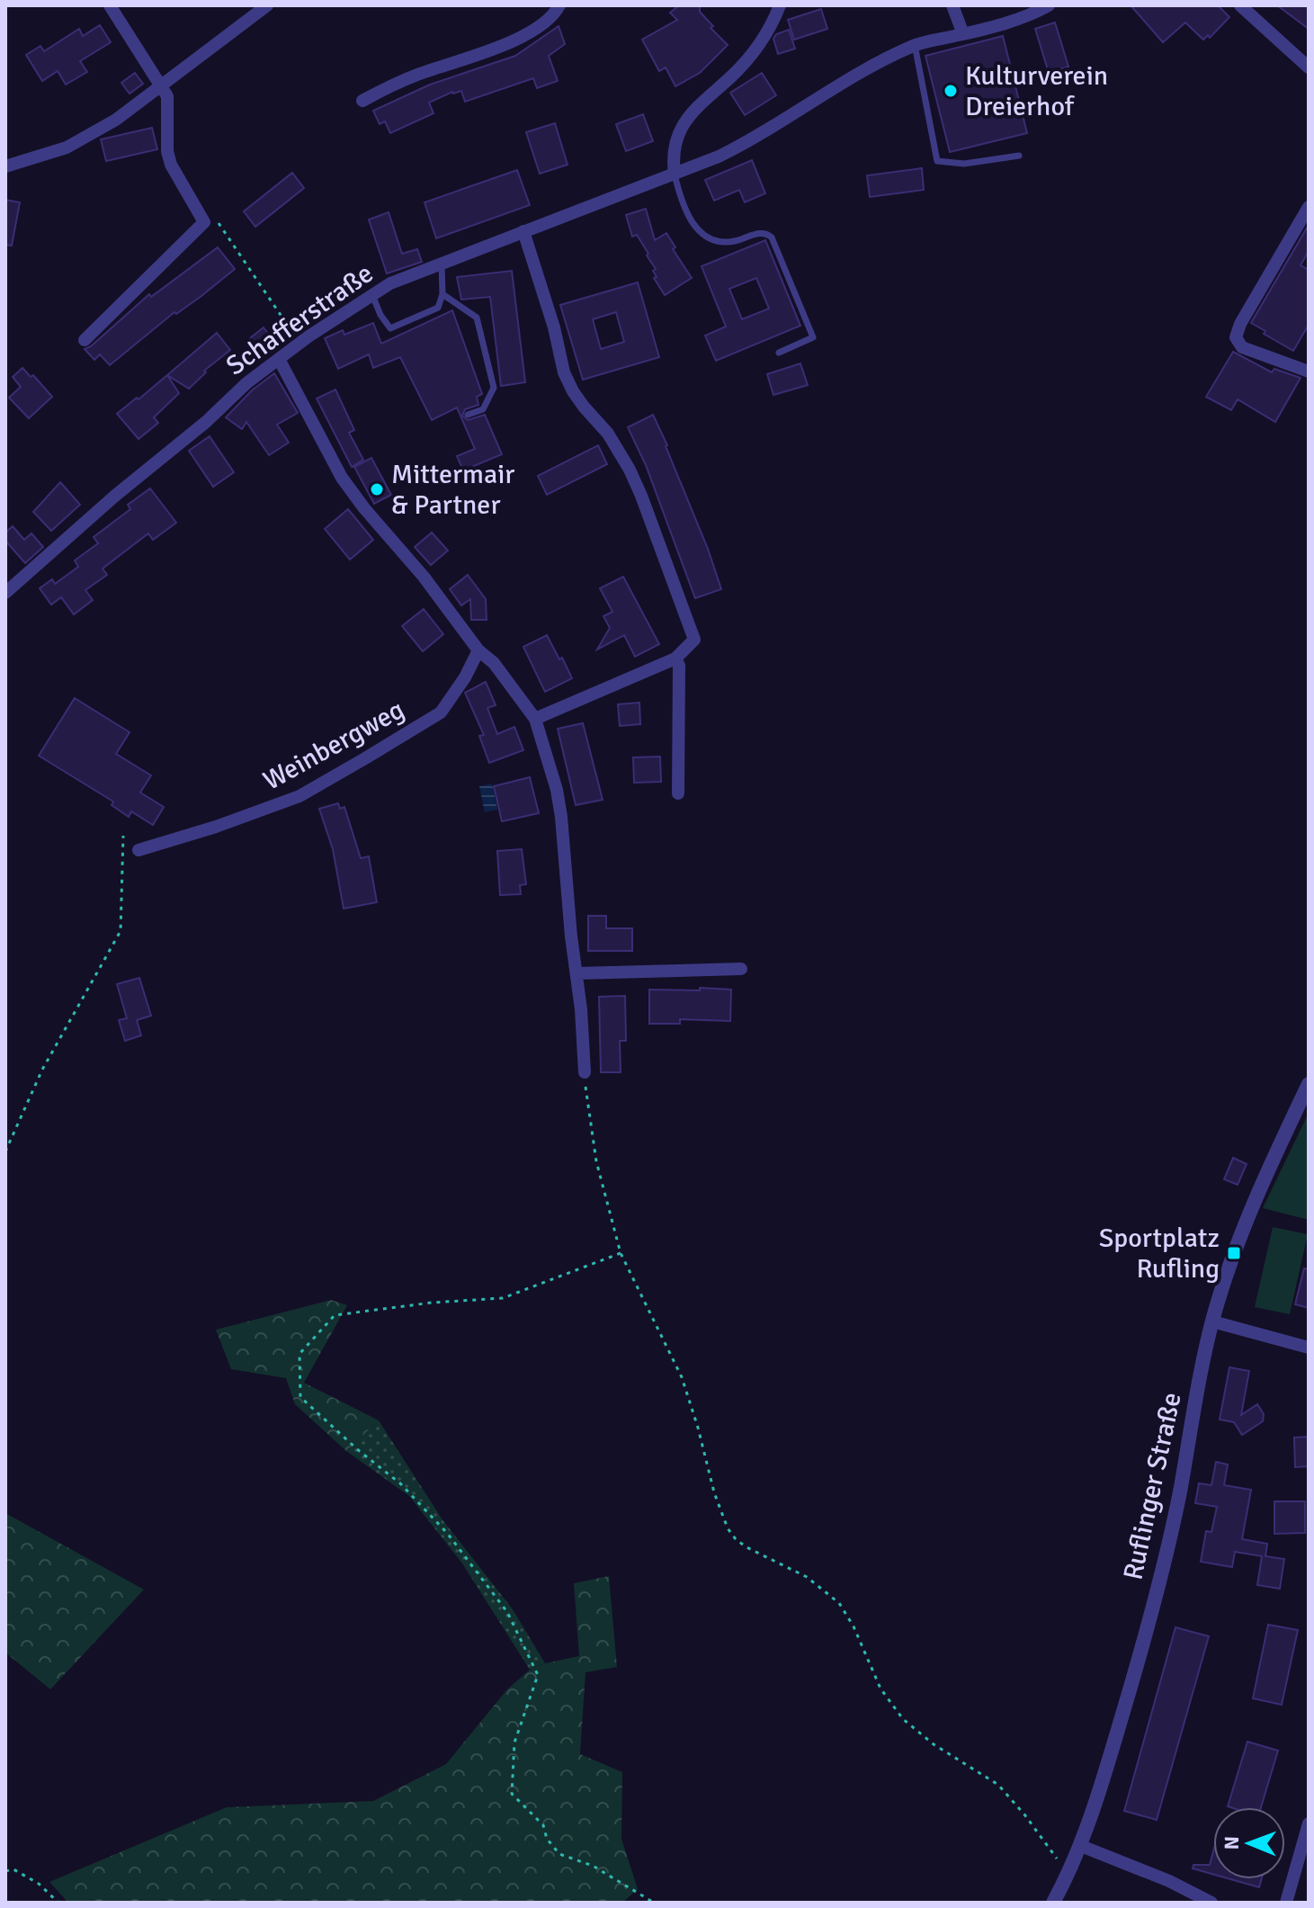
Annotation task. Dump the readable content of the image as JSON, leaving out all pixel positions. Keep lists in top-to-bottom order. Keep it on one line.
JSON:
{"streets":{"street":["Schafferstraße","Weinbergweg","Ruflinger Straße"]},"places":{"other":["Kulturverein Dreierhof","Mittermair & Partner"],"transit":["Sportplatz Rufling"]},"north":"left"}
